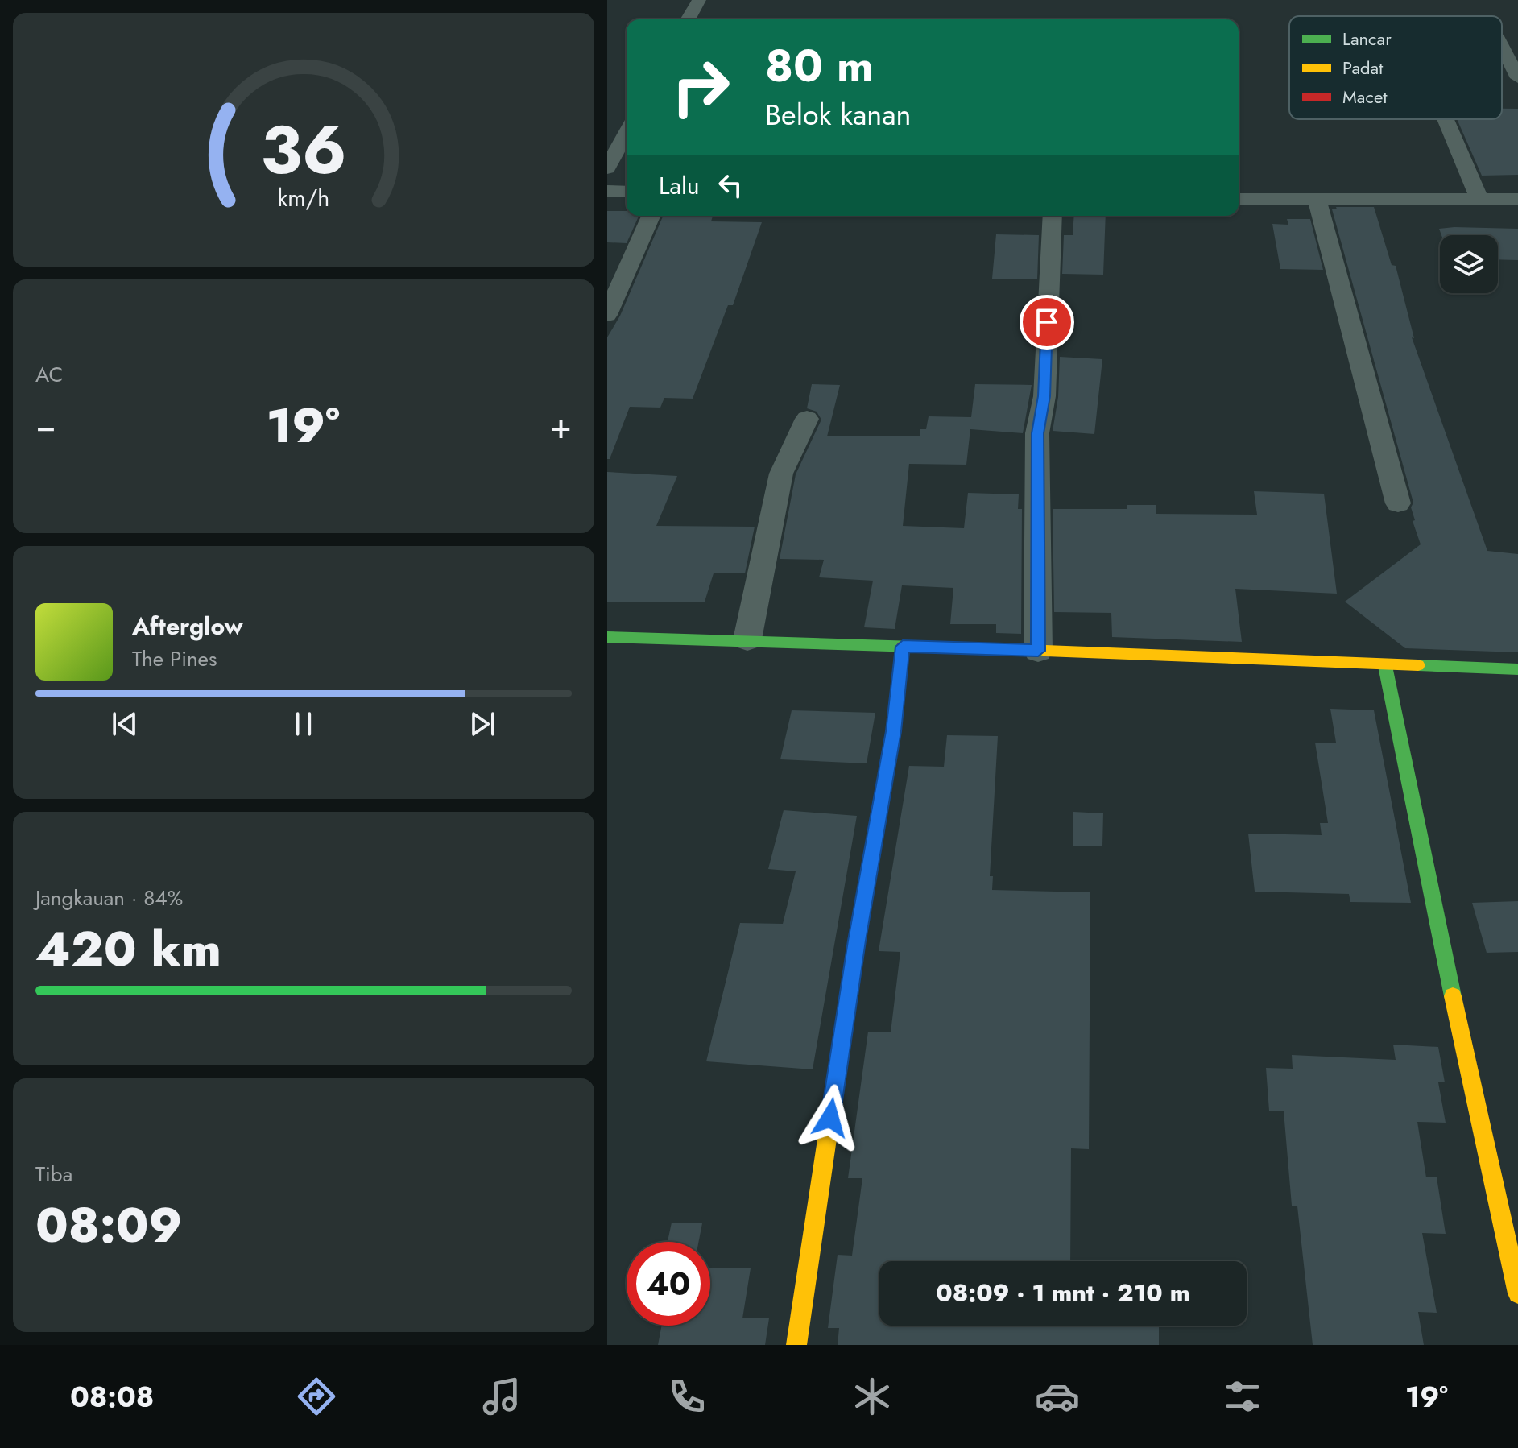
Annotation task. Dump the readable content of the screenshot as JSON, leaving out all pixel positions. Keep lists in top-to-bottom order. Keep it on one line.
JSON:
{"legend":["Lancar","Padat","Macet"],"page":{"turn":["80 m","Belok kanan"],"then":"Lalu","tile":["AC",["Jangkauan · 84%","420 km"],["Tiba","08:09"]],"heat":["−","19°","+"],"song":["Afterglow","The Pines"],"limit":"40","trip":"08:09 · 1 mnt · 210 m","tabs":["08:08","19°"],"gauge":["36","km/h"]}}
